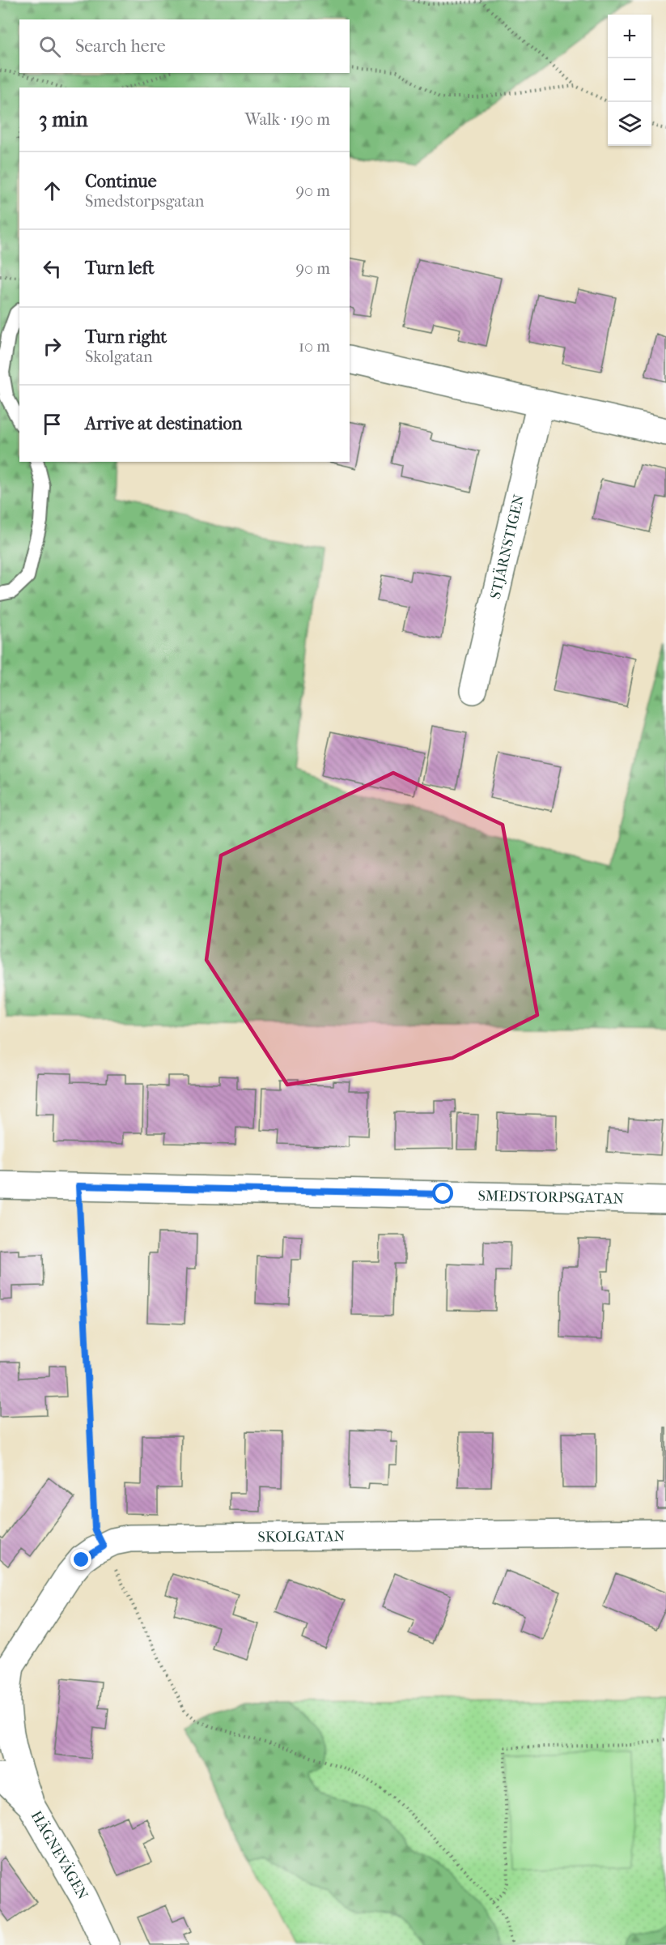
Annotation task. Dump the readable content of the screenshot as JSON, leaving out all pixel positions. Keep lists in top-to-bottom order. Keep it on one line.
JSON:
{"streets":{"street":["STJÄRNSTIGEN","SMEDSTORPSGATAN","SKOLGATAN","HÄGNEVÄGEN"]},"page":{"map_buttons":["+","−"],"search":"Search here","heading":["3 min","Walk · 190 m"],"list":[["Continue","Smedstorpsgatan","90 m"],["Turn left","90 m"],["Turn right","Skolgatan","10 m"],"Arrive at destination"]}}
